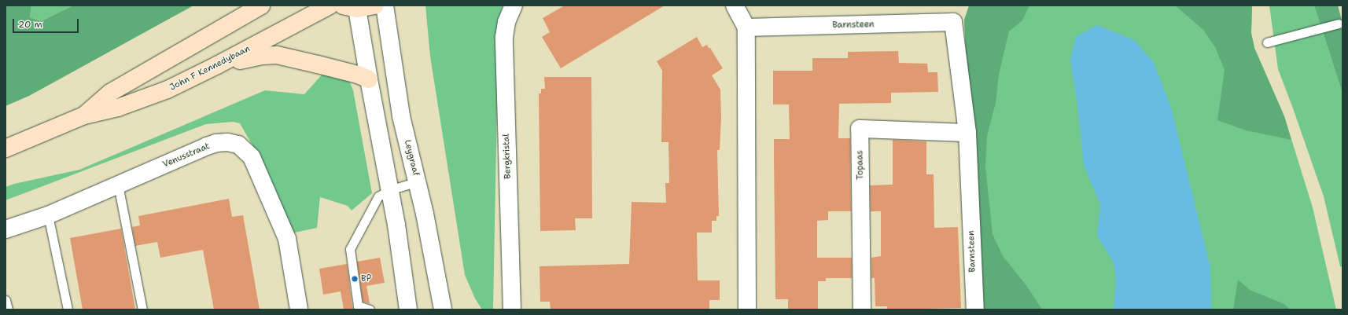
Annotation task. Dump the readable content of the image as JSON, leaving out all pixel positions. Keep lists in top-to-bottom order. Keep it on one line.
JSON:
{"streets":{"main road":["John F Kennedybaan"],"street":["Barnsteen","Venusstraat","Bergkristal","Leygraaf","Topaas"]},"crossings":[["Barnsteen","Topaas"]],"places":["BP"],"scale_bar":"20 m"}
